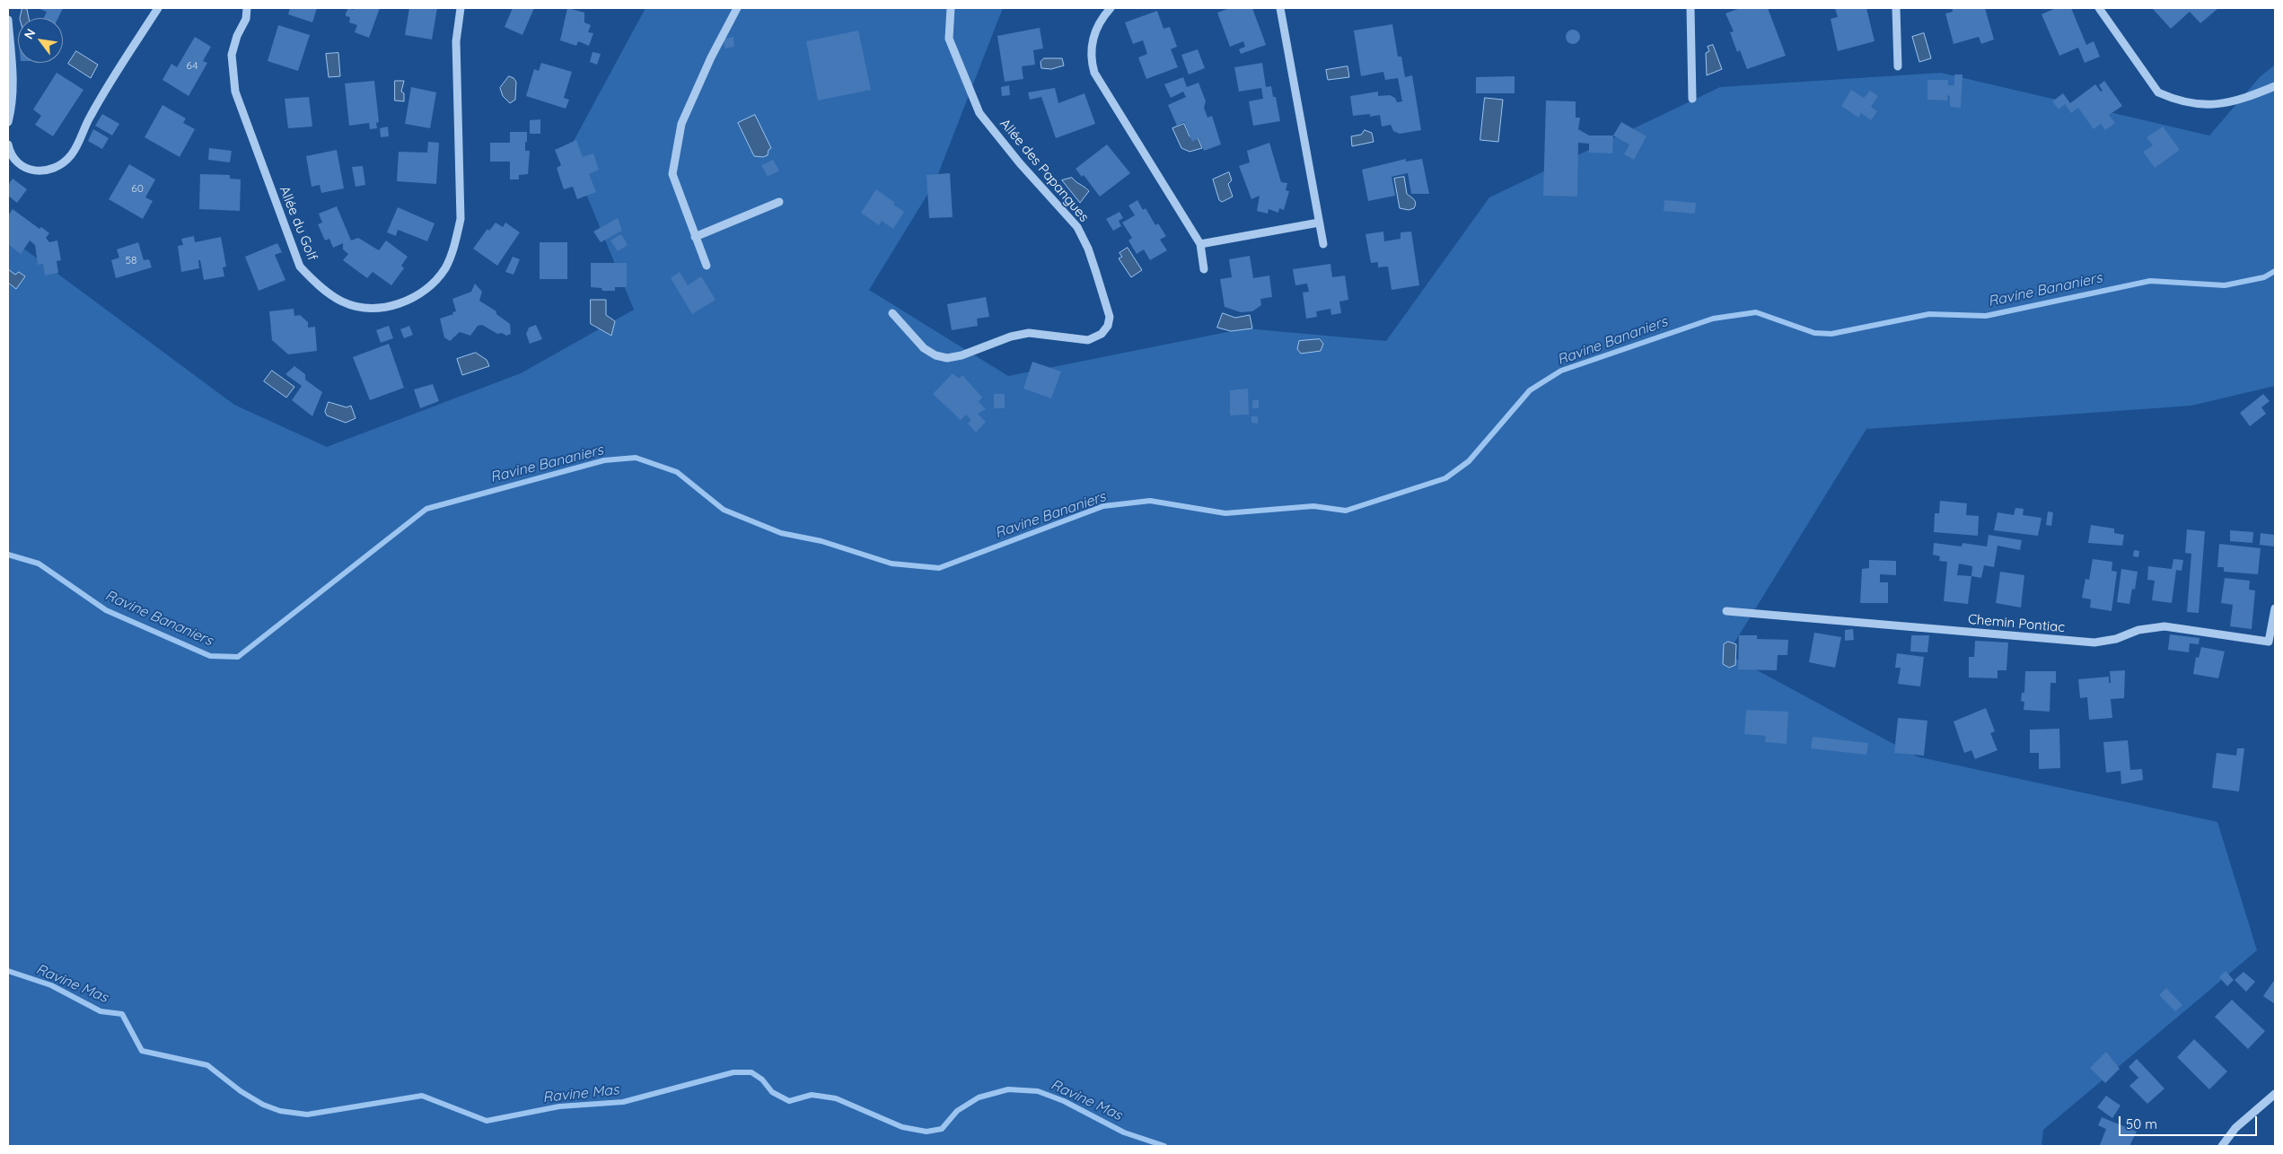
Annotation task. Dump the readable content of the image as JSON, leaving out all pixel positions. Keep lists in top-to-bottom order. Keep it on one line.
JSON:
{"streets":{"street":["Allée des Papangues","Allée du Golf","Chemin Pontiac"]},"water":["Ravine Bananiers","Ravine Mas"],"house_numbers":["64","60","58"],"scale_bar":"50 m","north":"top left"}
